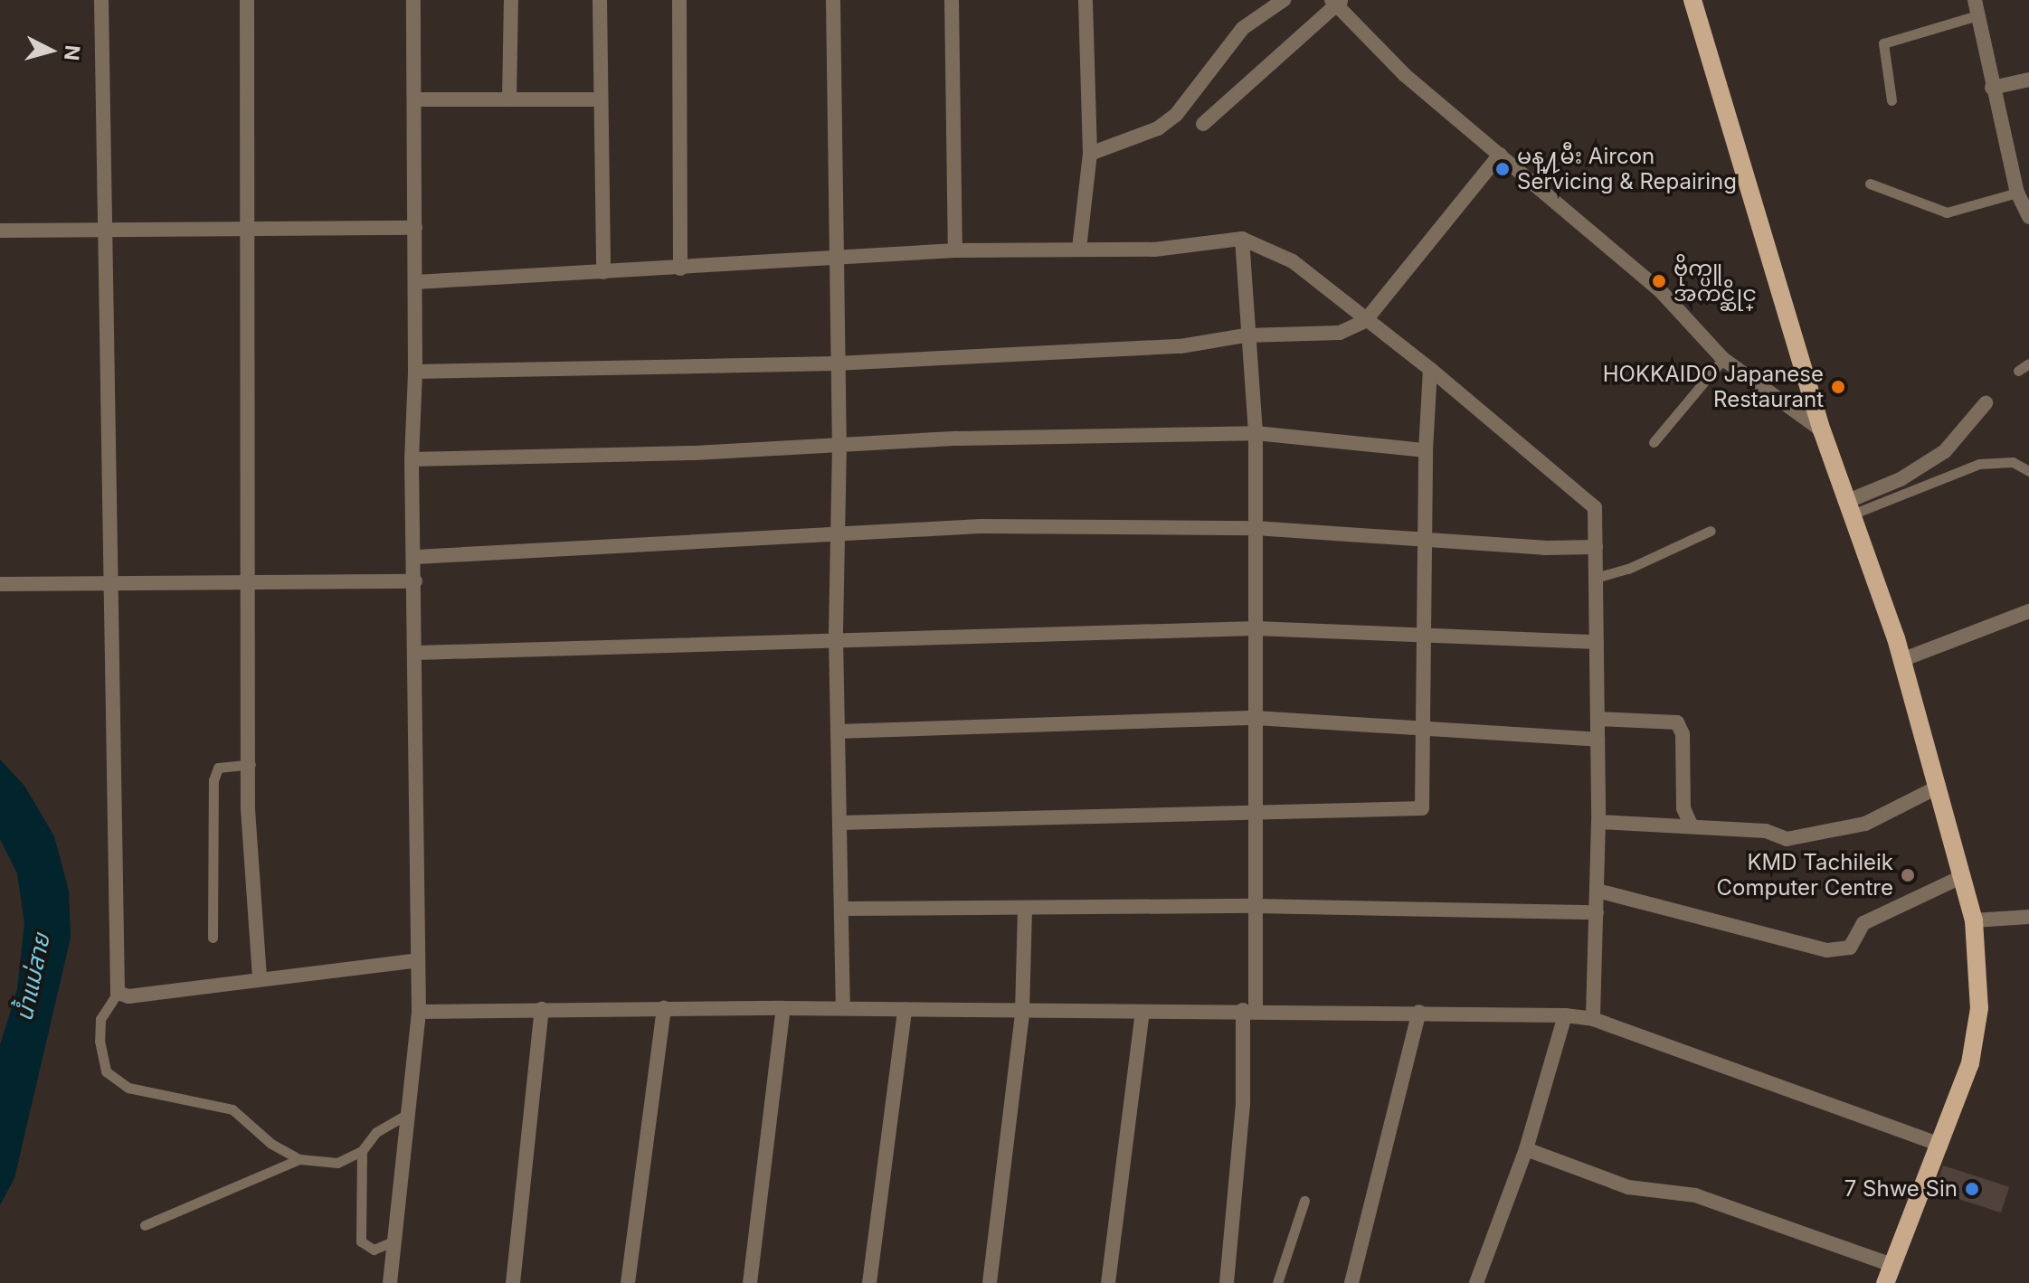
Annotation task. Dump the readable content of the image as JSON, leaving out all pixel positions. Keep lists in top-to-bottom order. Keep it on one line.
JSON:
{"water":["น้ำแม่สาย"],"places":["မန္႔မီး Aircon Servicing & Repairing","ဗိုက္ပူ အကင္ဆိုင္","HOKKAIDO Japanese Restaurant","KMD Tachileik Computer Centre","7 Shwe Sin"],"north":"right"}
